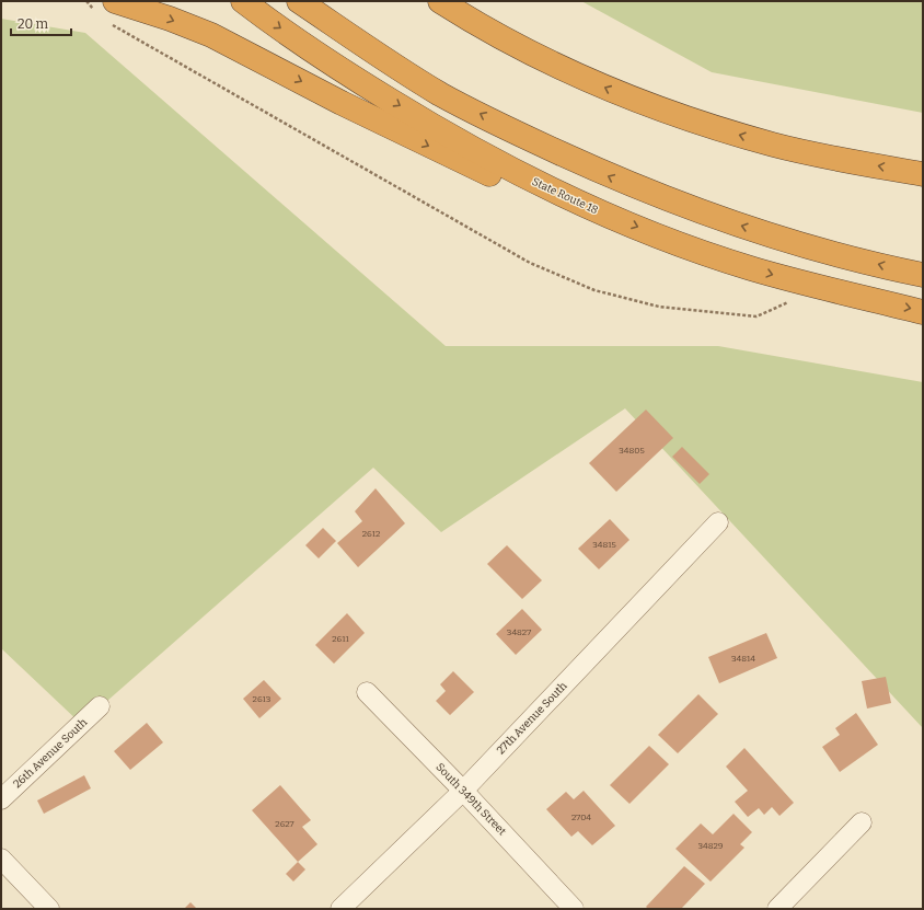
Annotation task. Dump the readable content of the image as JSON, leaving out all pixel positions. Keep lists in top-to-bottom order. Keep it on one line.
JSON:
{"streets":{"highway":["State Route 18"],"street":["27th Avenue South","26th Avenue South","South 349th Street"]},"crossings":[["27th Avenue South","South 349th Street"]],"house_numbers":["34805","2612","34815","34827","2611","34814","2613","2704","2627","34829"],"scale_bar":"20 m"}
